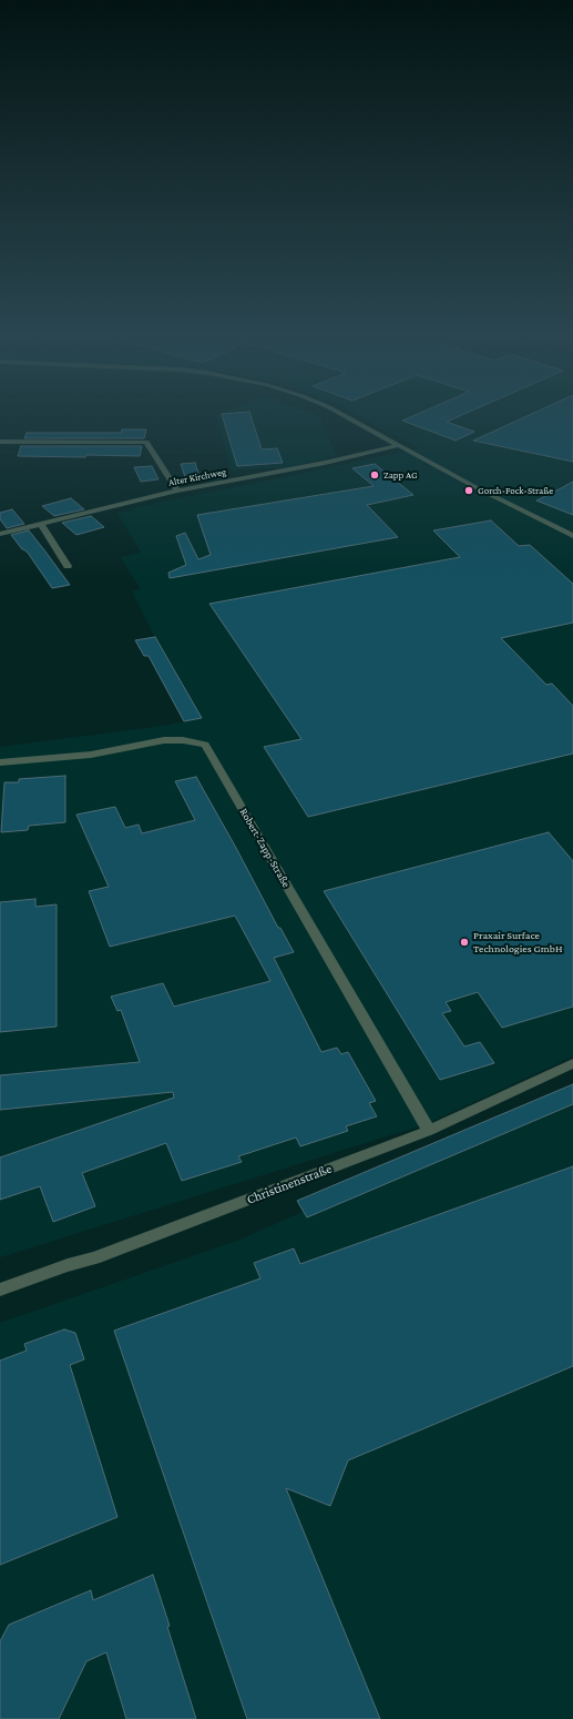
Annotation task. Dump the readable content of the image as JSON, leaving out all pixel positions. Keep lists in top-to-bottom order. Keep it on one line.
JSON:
{"streets":{"street":["Alter Kirchweg","Robert-Zapp-Straße","Christinenstraße"]},"crossings":[["Robert-Zapp-Straße","Christinenstraße"]],"places":["Zapp AG","Gorch-Fock-Straße","Praxair Surface Technologies GmbH"]}
